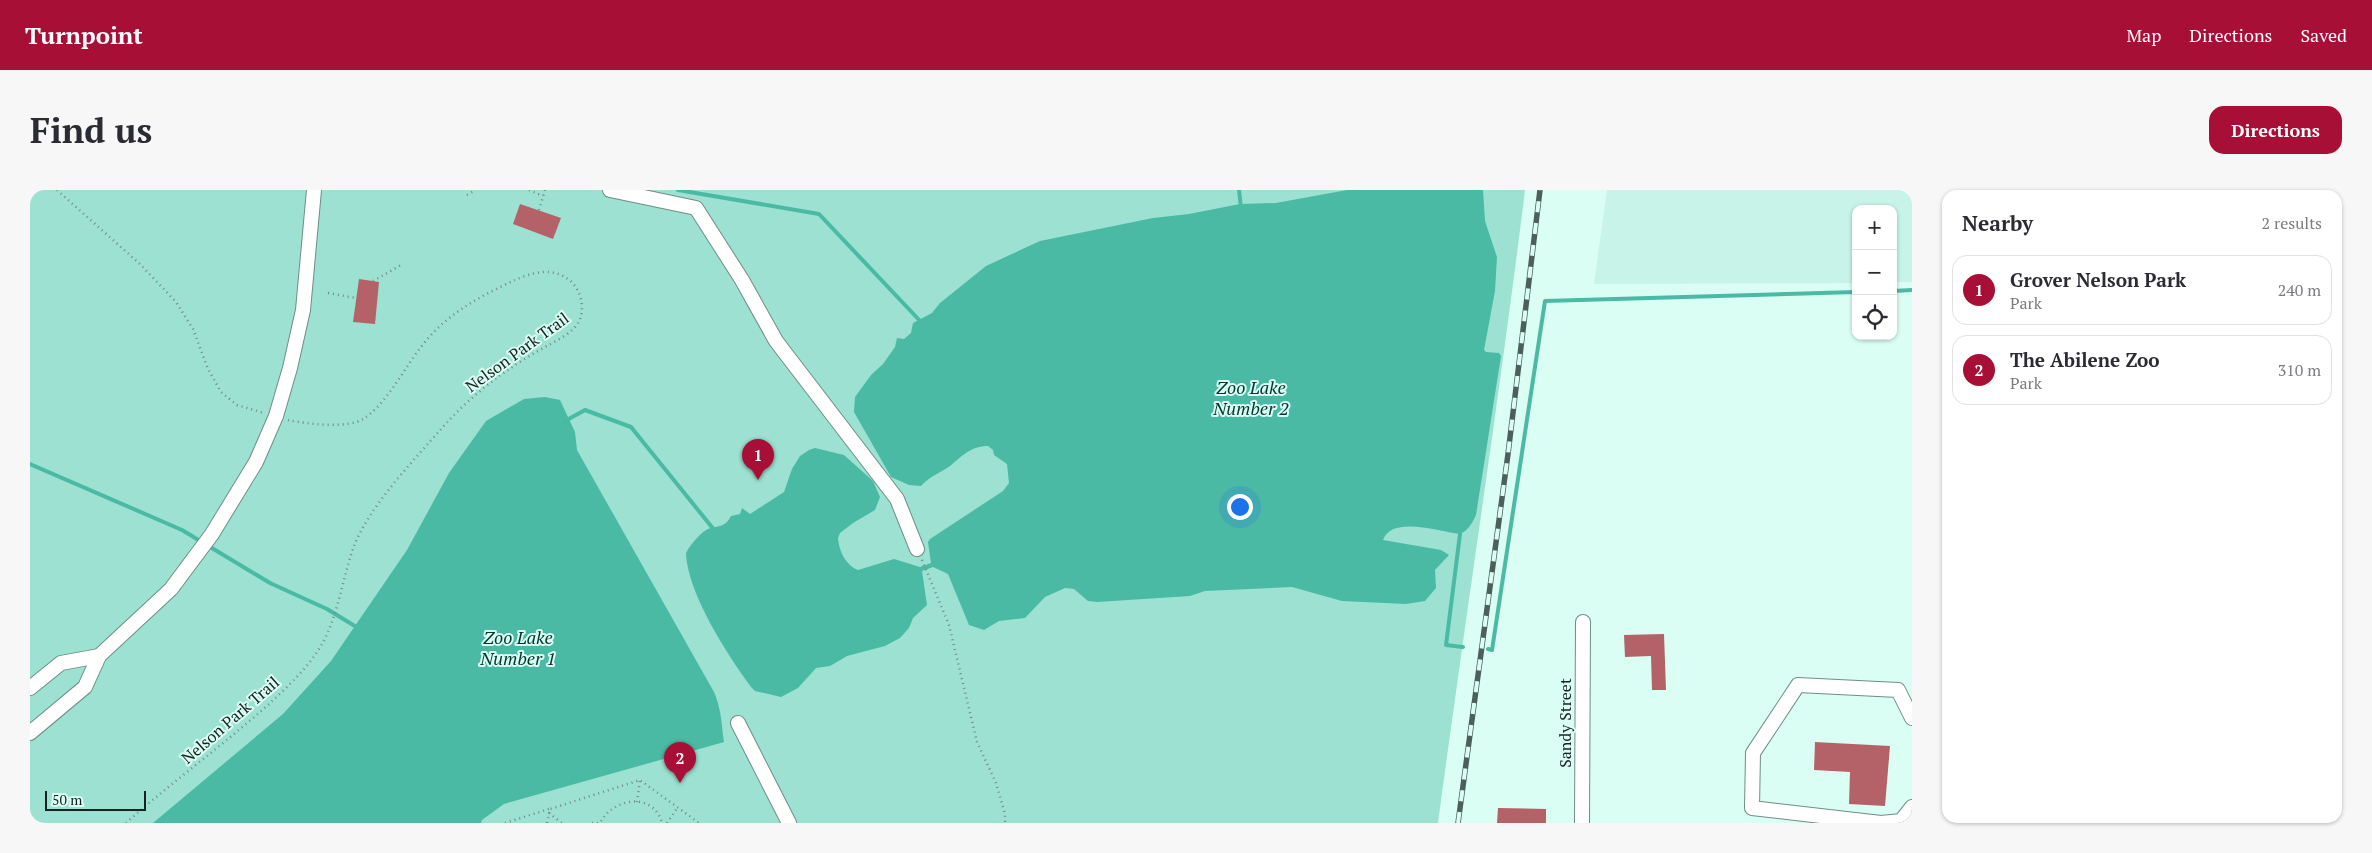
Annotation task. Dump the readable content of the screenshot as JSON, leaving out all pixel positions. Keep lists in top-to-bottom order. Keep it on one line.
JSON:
{"streets":{"street":["Sandy Street"],"path":["Nelson Park Trail"]},"water":["Zoo Lake Number 2","Zoo Lake Number 1"],"scale_bar":"50 m","page":{"header":"Turnpoint","nav":["Map","Directions","Saved"],"buttons":"Directions","title":"Find us","heading":["Nearby","2 results"],"map_buttons":["+","−"],"list":[{"mark":"1","name":"Grover Nelson Park","note":"Park","value":"240 m"},{"mark":"2","name":"The Abilene Zoo","note":"Park","value":"310 m"}],"pins":["1","2"],"scale":"50 m"}}
